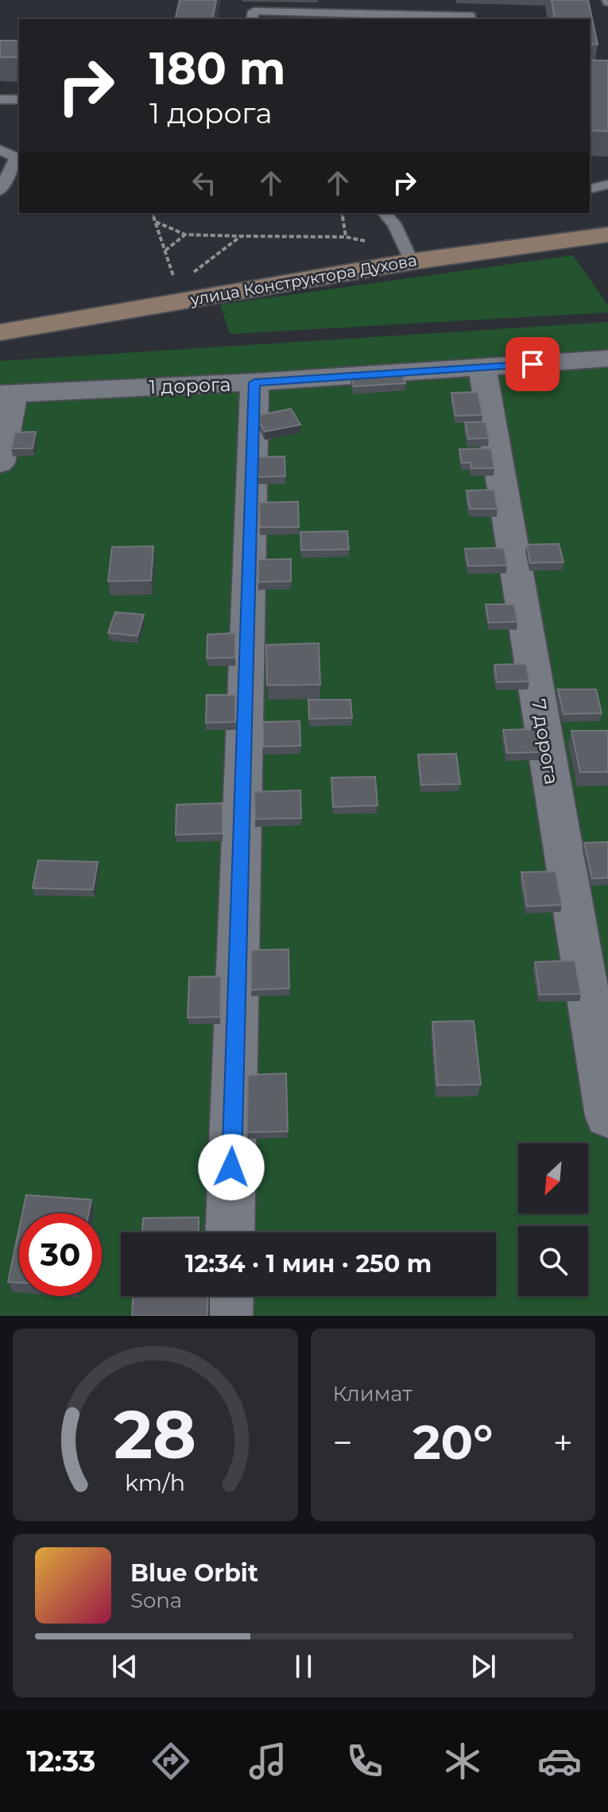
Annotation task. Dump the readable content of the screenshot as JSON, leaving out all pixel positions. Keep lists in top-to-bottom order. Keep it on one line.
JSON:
{"streets":{"street":["улица Конструктора Духова","1 дорога","7 дорога"]},"crossings":[["1 дорога","7 дорога"]],"north":"bottom left","page":{"turn":["180 m","1 дорога"],"limit":"30","trip":"12:34 · 1 мин · 250 m","tile":"Климат","heat":["−","20°","+"],"song":["Blue Orbit","Sona"],"tabs":"12:33","gauge":["28","km/h"]}}
